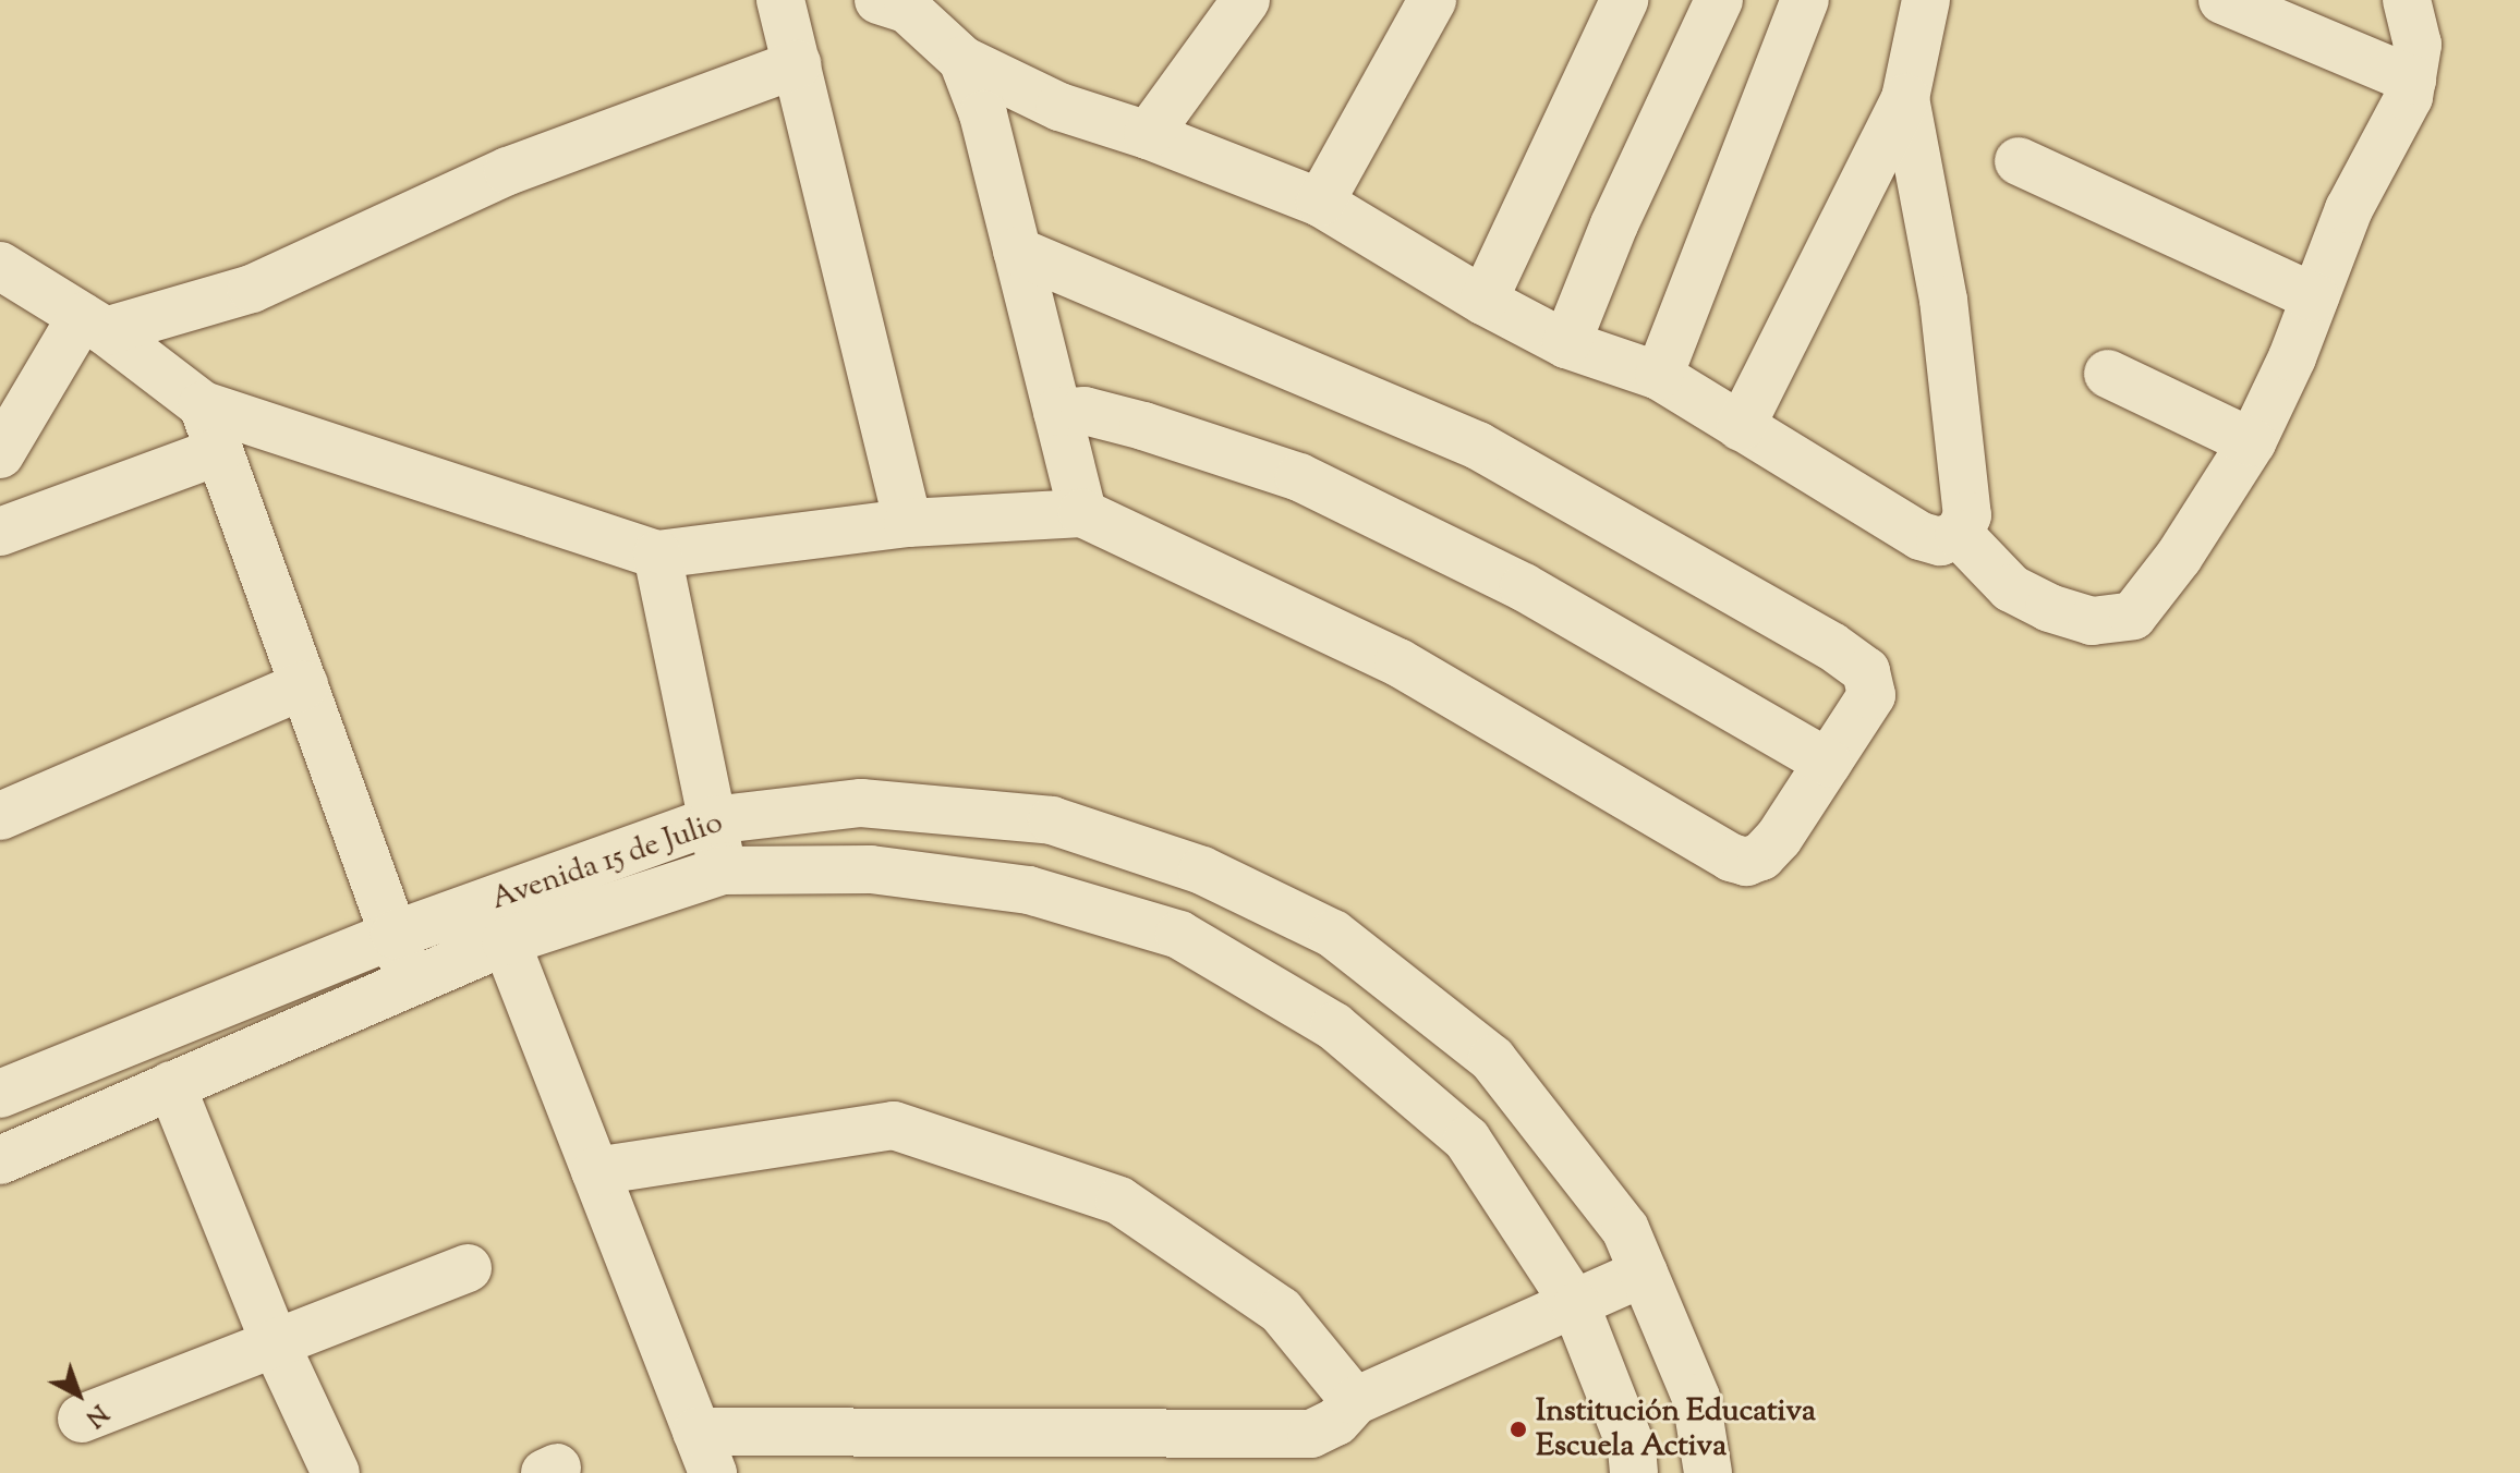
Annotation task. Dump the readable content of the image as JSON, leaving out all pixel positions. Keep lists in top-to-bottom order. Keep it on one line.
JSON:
{"streets":{"street":["Avenida 15 de Julio"]},"places":["Institución Educativa Escuela Activa"],"north":"bottom right"}
